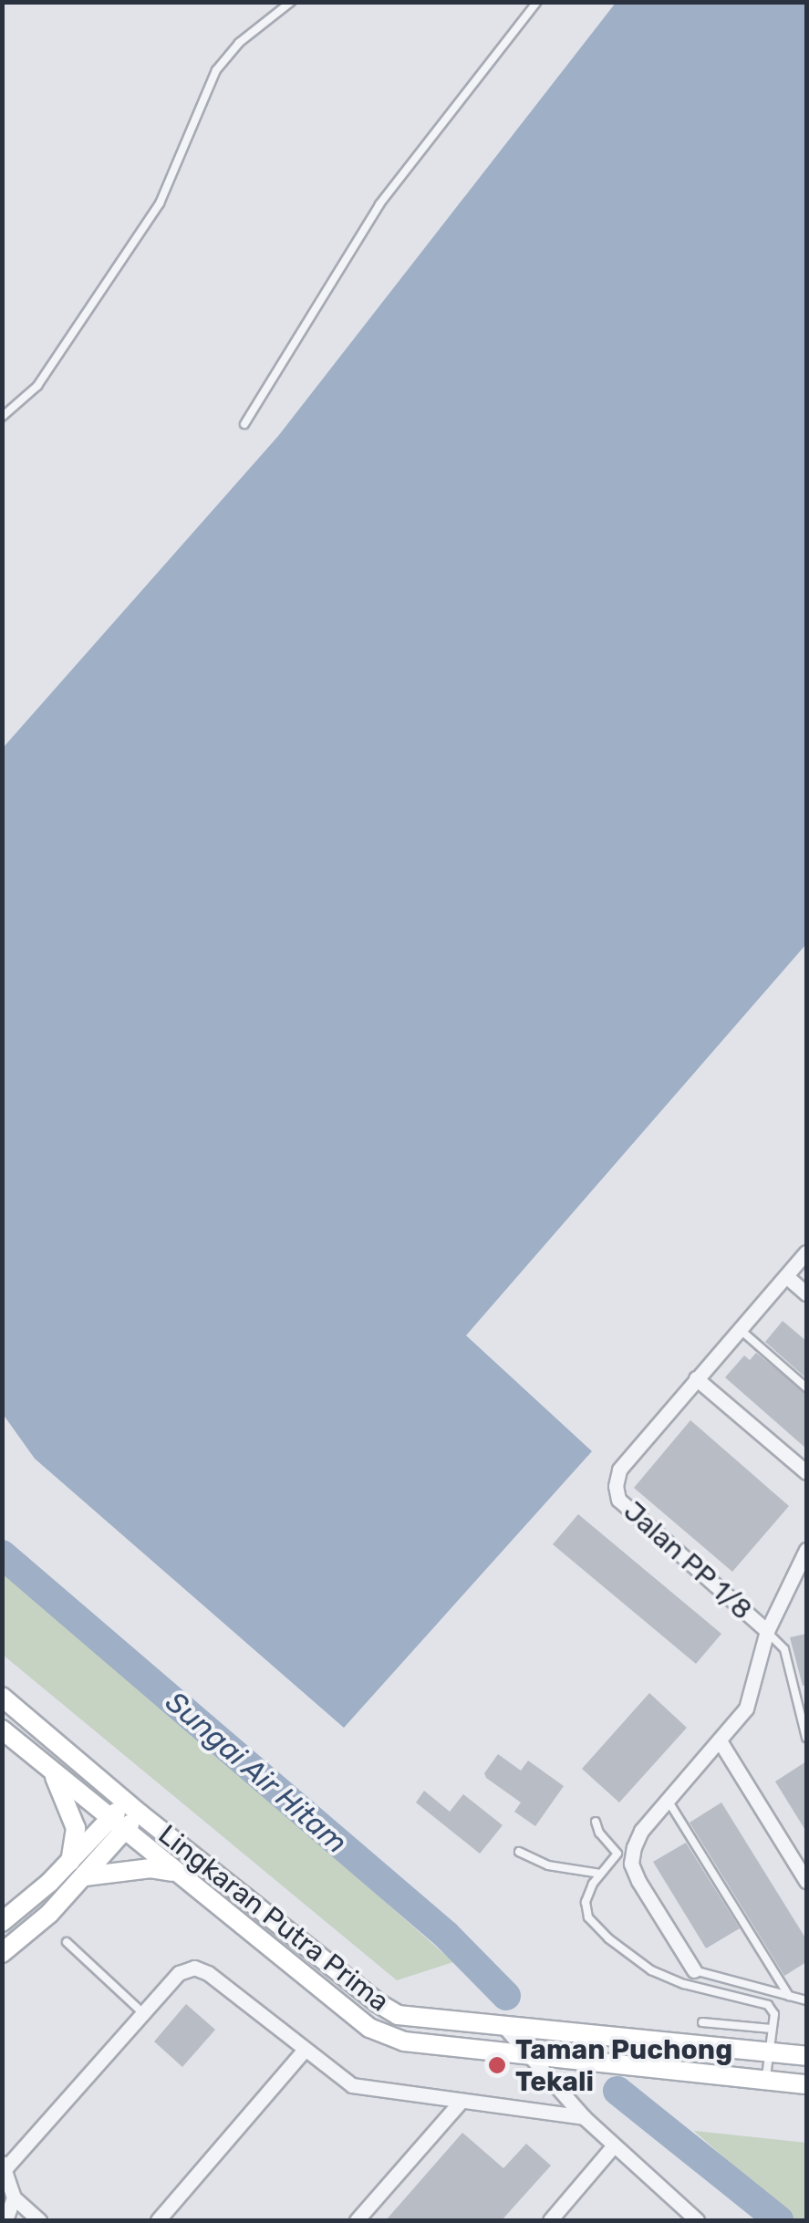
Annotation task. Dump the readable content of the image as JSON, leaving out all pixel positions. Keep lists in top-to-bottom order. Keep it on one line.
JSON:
{"streets":{"main road":["Lingkaran Putra Prima"],"street":["Jalan PP 1/8"]},"water":["Sungai Air Hitam"],"places":["Taman Puchong Tekali"]}
